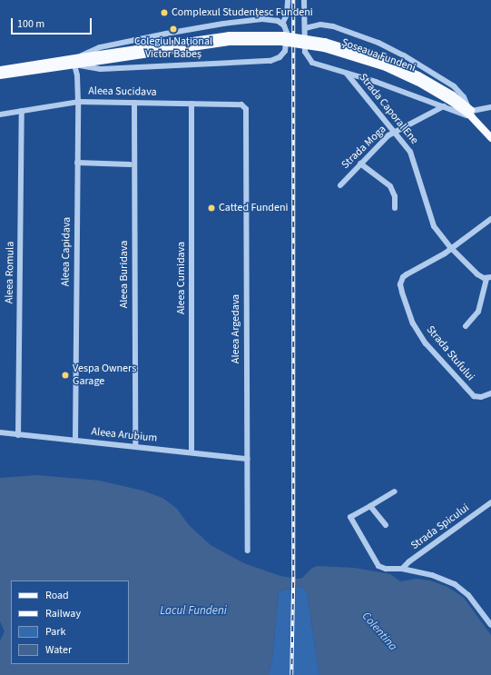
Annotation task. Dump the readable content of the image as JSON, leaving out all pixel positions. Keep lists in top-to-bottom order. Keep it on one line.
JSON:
{"streets":{"main road":["Șoseaua Fundeni"],"street":["Aleea Sucidava","Strada Caporal Ene","Strada Moga","Aleea Capidava","Aleea Romula","Aleea Buridava","Aleea Cumidava","Aleea Argedava","Strada Stufului","Aleea Arubium","Strada Spicului"]},"crossings":[["Șoseaua Fundeni","Aleea Capidava"],["Aleea Sucidava","Aleea Capidava"],["Aleea Sucidava","Aleea Romula"],["Aleea Sucidava","Aleea Buridava"],["Aleea Sucidava","Aleea Cumidava"],["Aleea Sucidava","Aleea Argedava"],["Strada Caporal Ene","Strada Moga"],["Strada Caporal Ene","Strada Stufului"],["Aleea Capidava","Aleea Arubium"],["Aleea Romula","Aleea Arubium"],["Aleea Buridava","Aleea Arubium"],["Aleea Cumidava","Aleea Arubium"],["Aleea Argedava","Aleea Arubium"]],"water":["Lacul Fundeni","Colentina"],"places":["Complexul Studențesc Fundeni","Colegiul Național Victor Babeș","Catted Fundeni","Vespa Owners Garage"],"legend":["Road","Railway","Park","Water"],"scale_bar":"100 m"}
